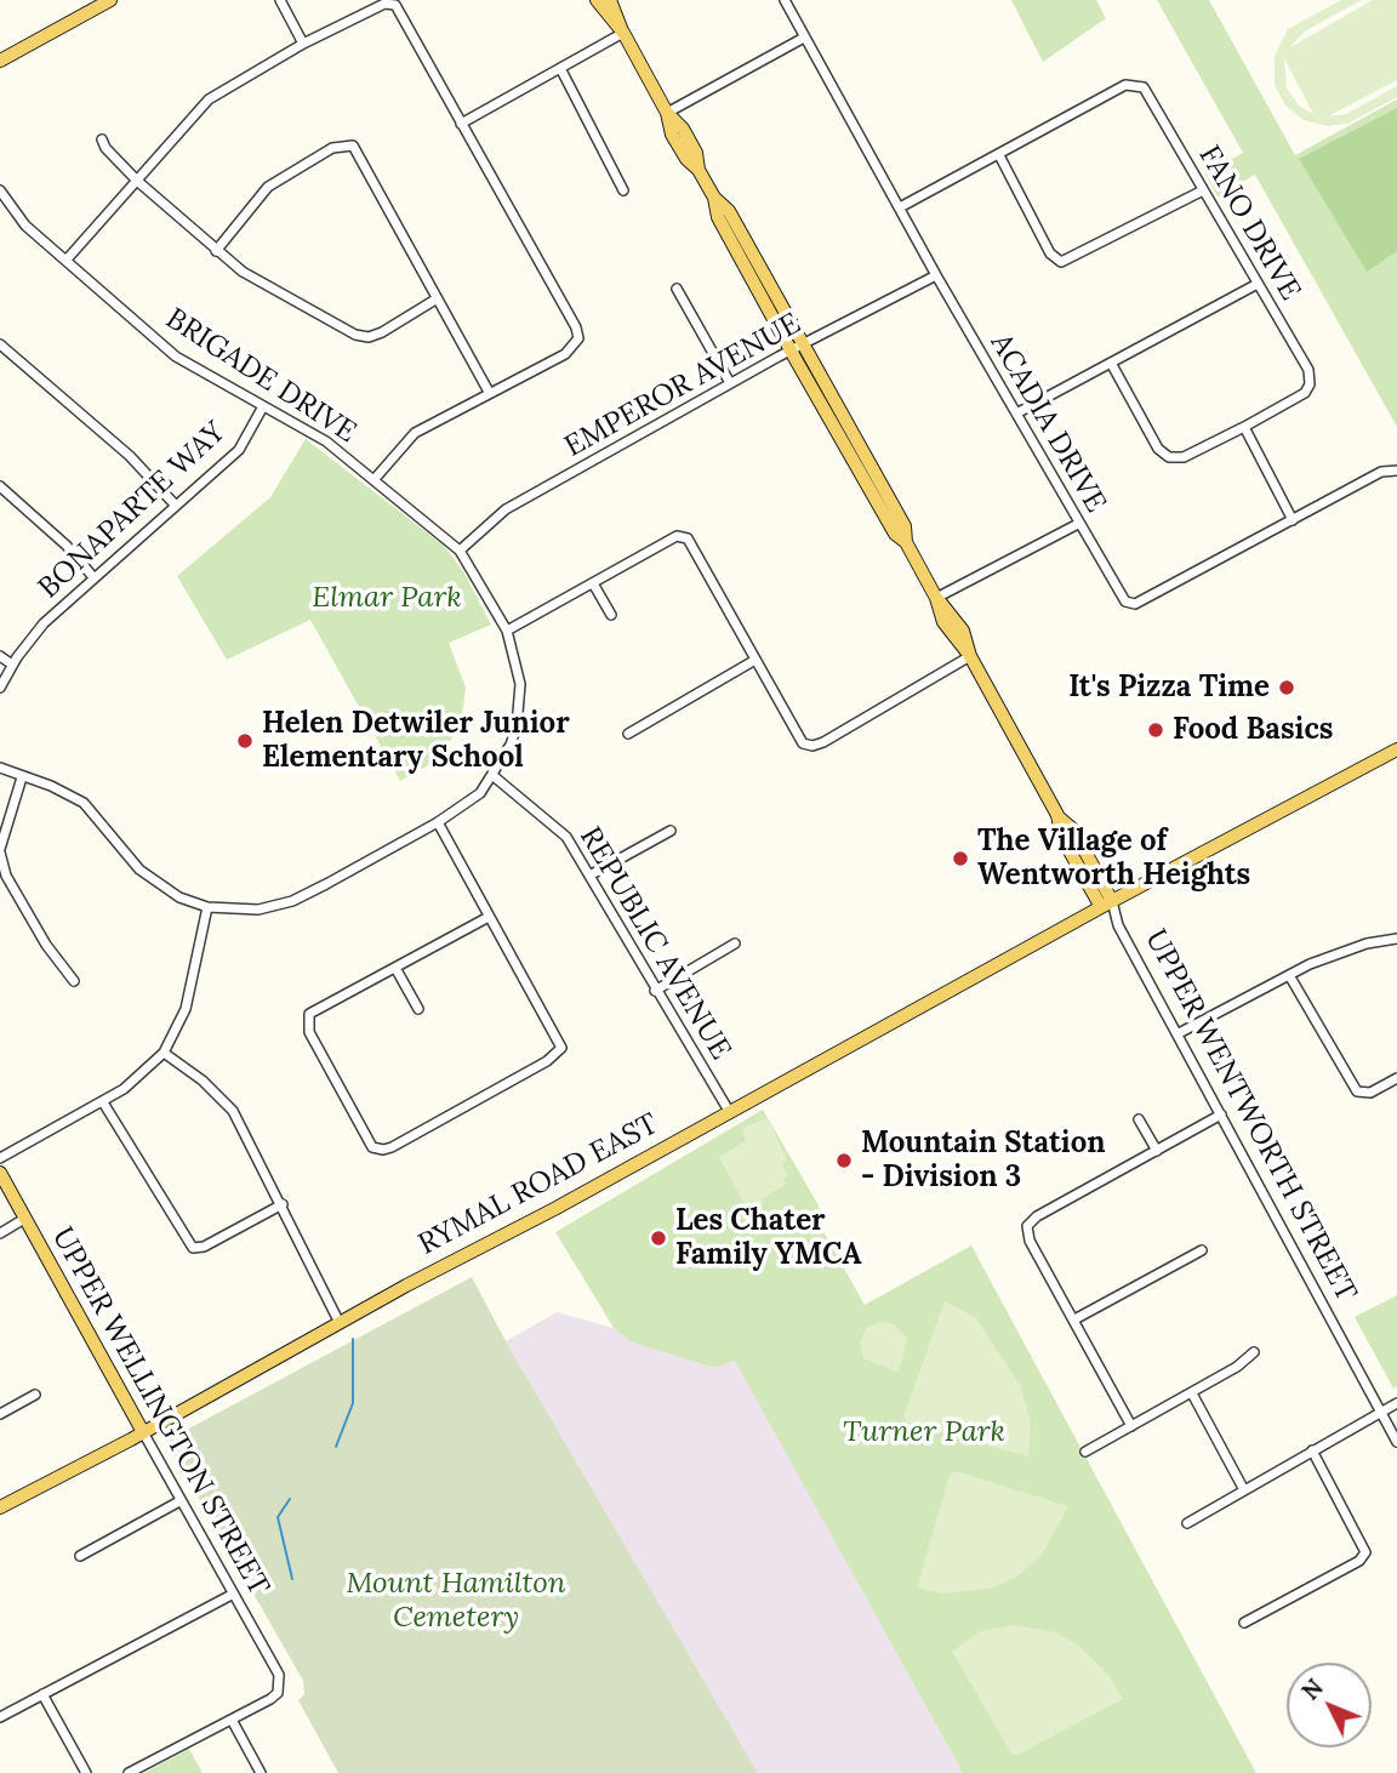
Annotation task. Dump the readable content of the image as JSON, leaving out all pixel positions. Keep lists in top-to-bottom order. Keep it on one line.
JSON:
{"streets":{"main road":["UPPER WENTWORTH STREET","RYMAL ROAD EAST","UPPER WELLINGTON STREET"],"street":["FANO DRIVE","BRIGADE DRIVE","EMPEROR AVENUE","ACADIA DRIVE","BONAPARTE WAY","REPUBLIC AVENUE"]},"crossings":[["FANO DRIVE","ACADIA DRIVE"],["BRIGADE DRIVE","EMPEROR AVENUE"],["BRIGADE DRIVE","BONAPARTE WAY"],["BRIGADE DRIVE","REPUBLIC AVENUE"],["EMPEROR AVENUE","ACADIA DRIVE"],["EMPEROR AVENUE","UPPER WENTWORTH STREET"],["REPUBLIC AVENUE","RYMAL ROAD EAST"],["UPPER WENTWORTH STREET","RYMAL ROAD EAST"],["RYMAL ROAD EAST","UPPER WELLINGTON STREET"]],"parks":["Elmar Park","Turner Park","Mount Hamilton Cemetery"],"places":["It's Pizza Time","Food Basics","Helen Detwiler Junior Elementary School","The Village of Wentworth Heights","Mountain Station - Division 3","Les Chater Family YMCA"],"north":"top left"}
